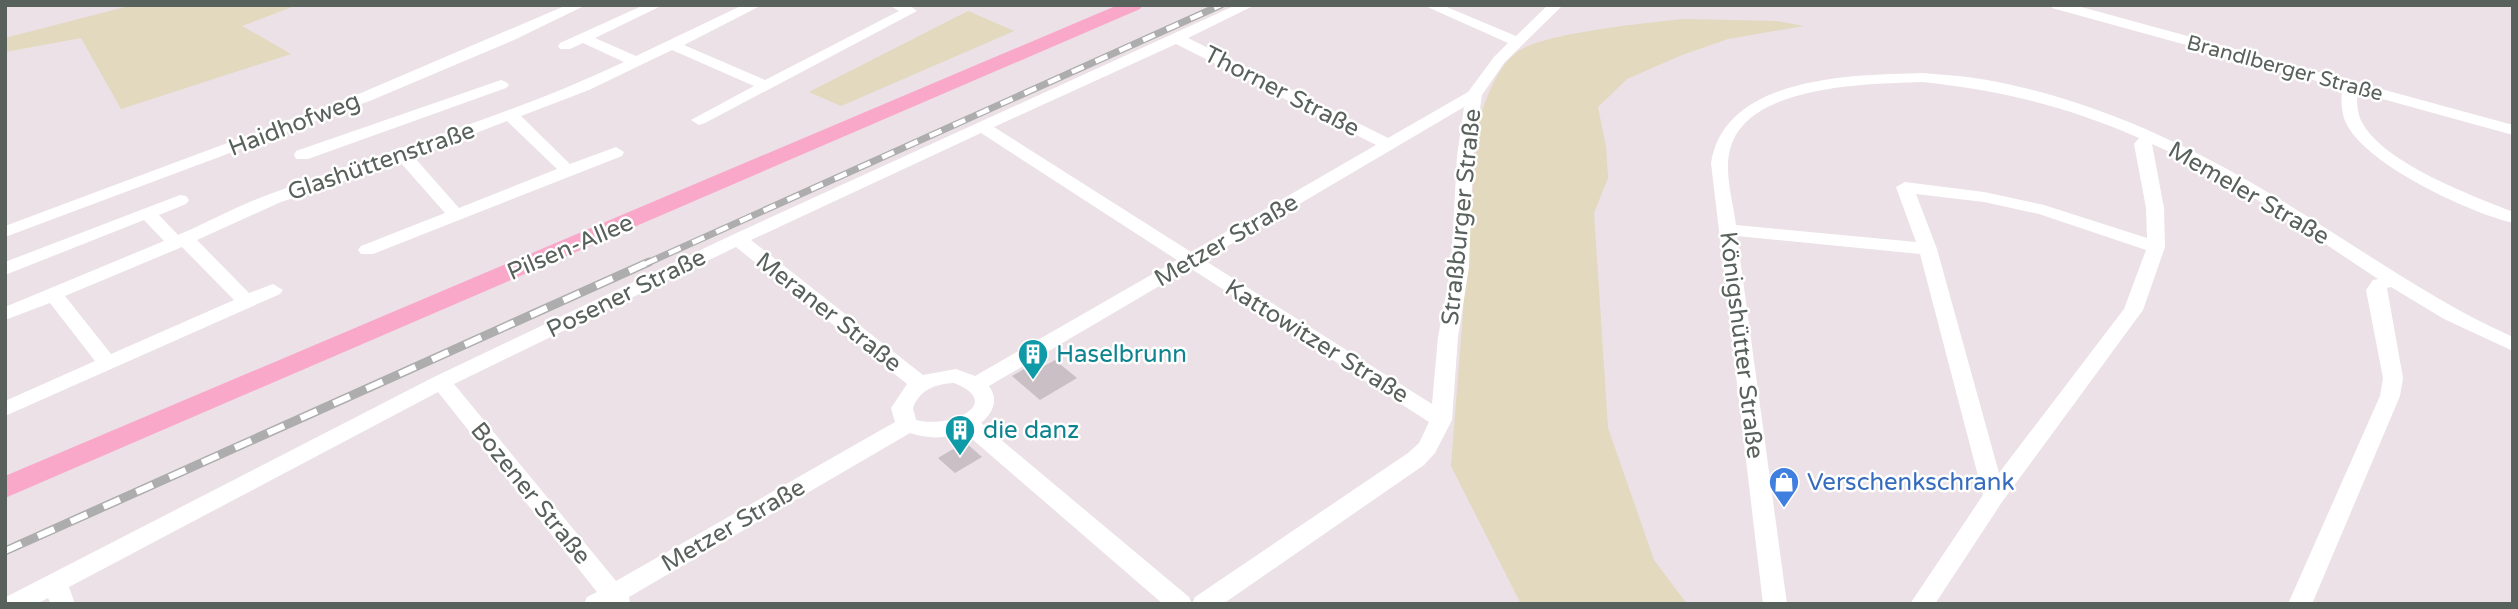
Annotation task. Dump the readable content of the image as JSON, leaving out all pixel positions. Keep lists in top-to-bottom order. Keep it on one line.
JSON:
{"streets":{"main road":["Pilsen-Allee"],"street":["Brandlberger Straße","Thorner Straße","Haidhofweg","Glashüttenstraße","Memeler Straße","Straßburger Straße","Metzer Straße","Posener Straße","Meraner Straße","Kattowitzer Straße","Königshütter Straße","Bozener Straße"]},"crossings":[["Thorner Straße","Metzer Straße"],["Thorner Straße","Posener Straße"],["Memeler Straße","Königshütter Straße"],["Straßburger Straße","Metzer Straße"],["Straßburger Straße","Kattowitzer Straße"],["Metzer Straße","Meraner Straße"],["Metzer Straße","Kattowitzer Straße"],["Metzer Straße","Bozener Straße"],["Posener Straße","Meraner Straße"],["Posener Straße","Kattowitzer Straße"],["Posener Straße","Bozener Straße"]],"places":{"building":["Haselbrunn","die danz"],"shop":["Verschenkschrank"]}}
